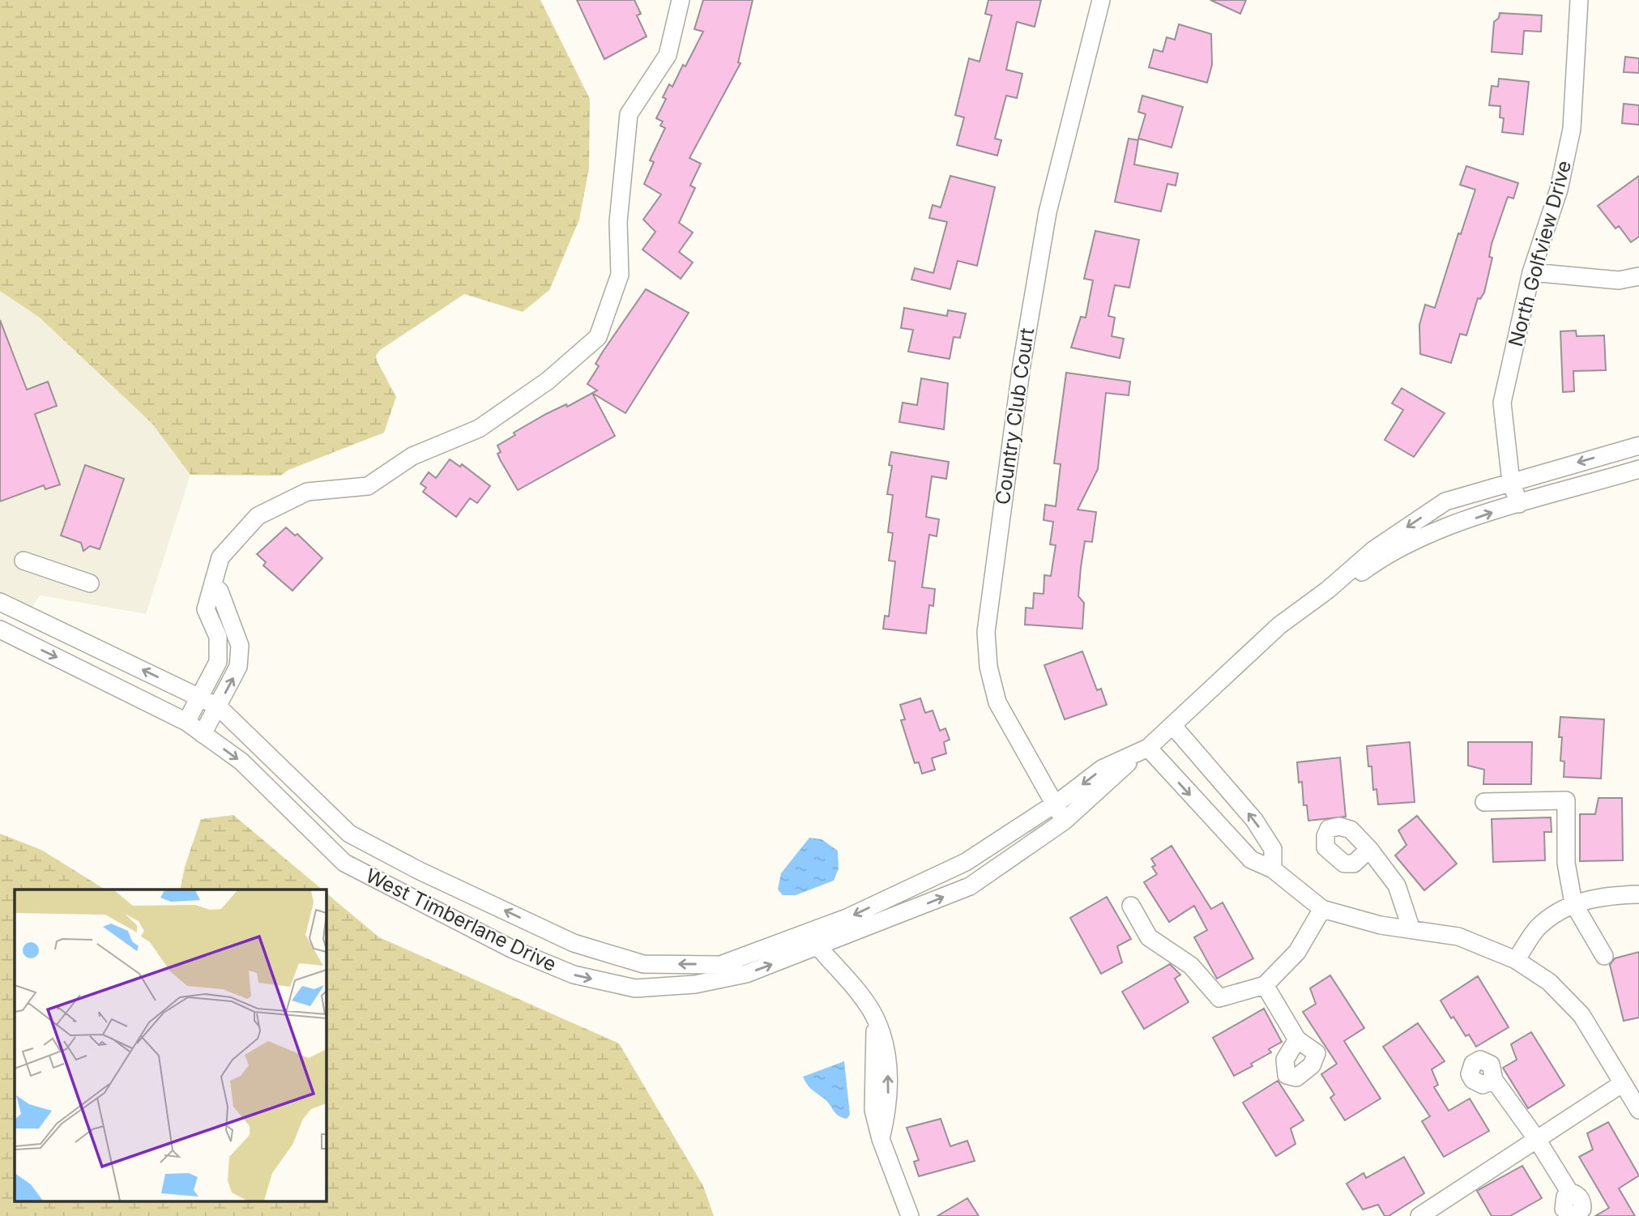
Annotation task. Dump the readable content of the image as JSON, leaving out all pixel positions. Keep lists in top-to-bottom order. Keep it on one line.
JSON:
{"streets":{"street":["North Golfview Drive","Country Club Court","West Timberlane Drive"]},"crossings":[["North Golfview Drive","West Timberlane Drive"],["Country Club Court","West Timberlane Drive"]]}
